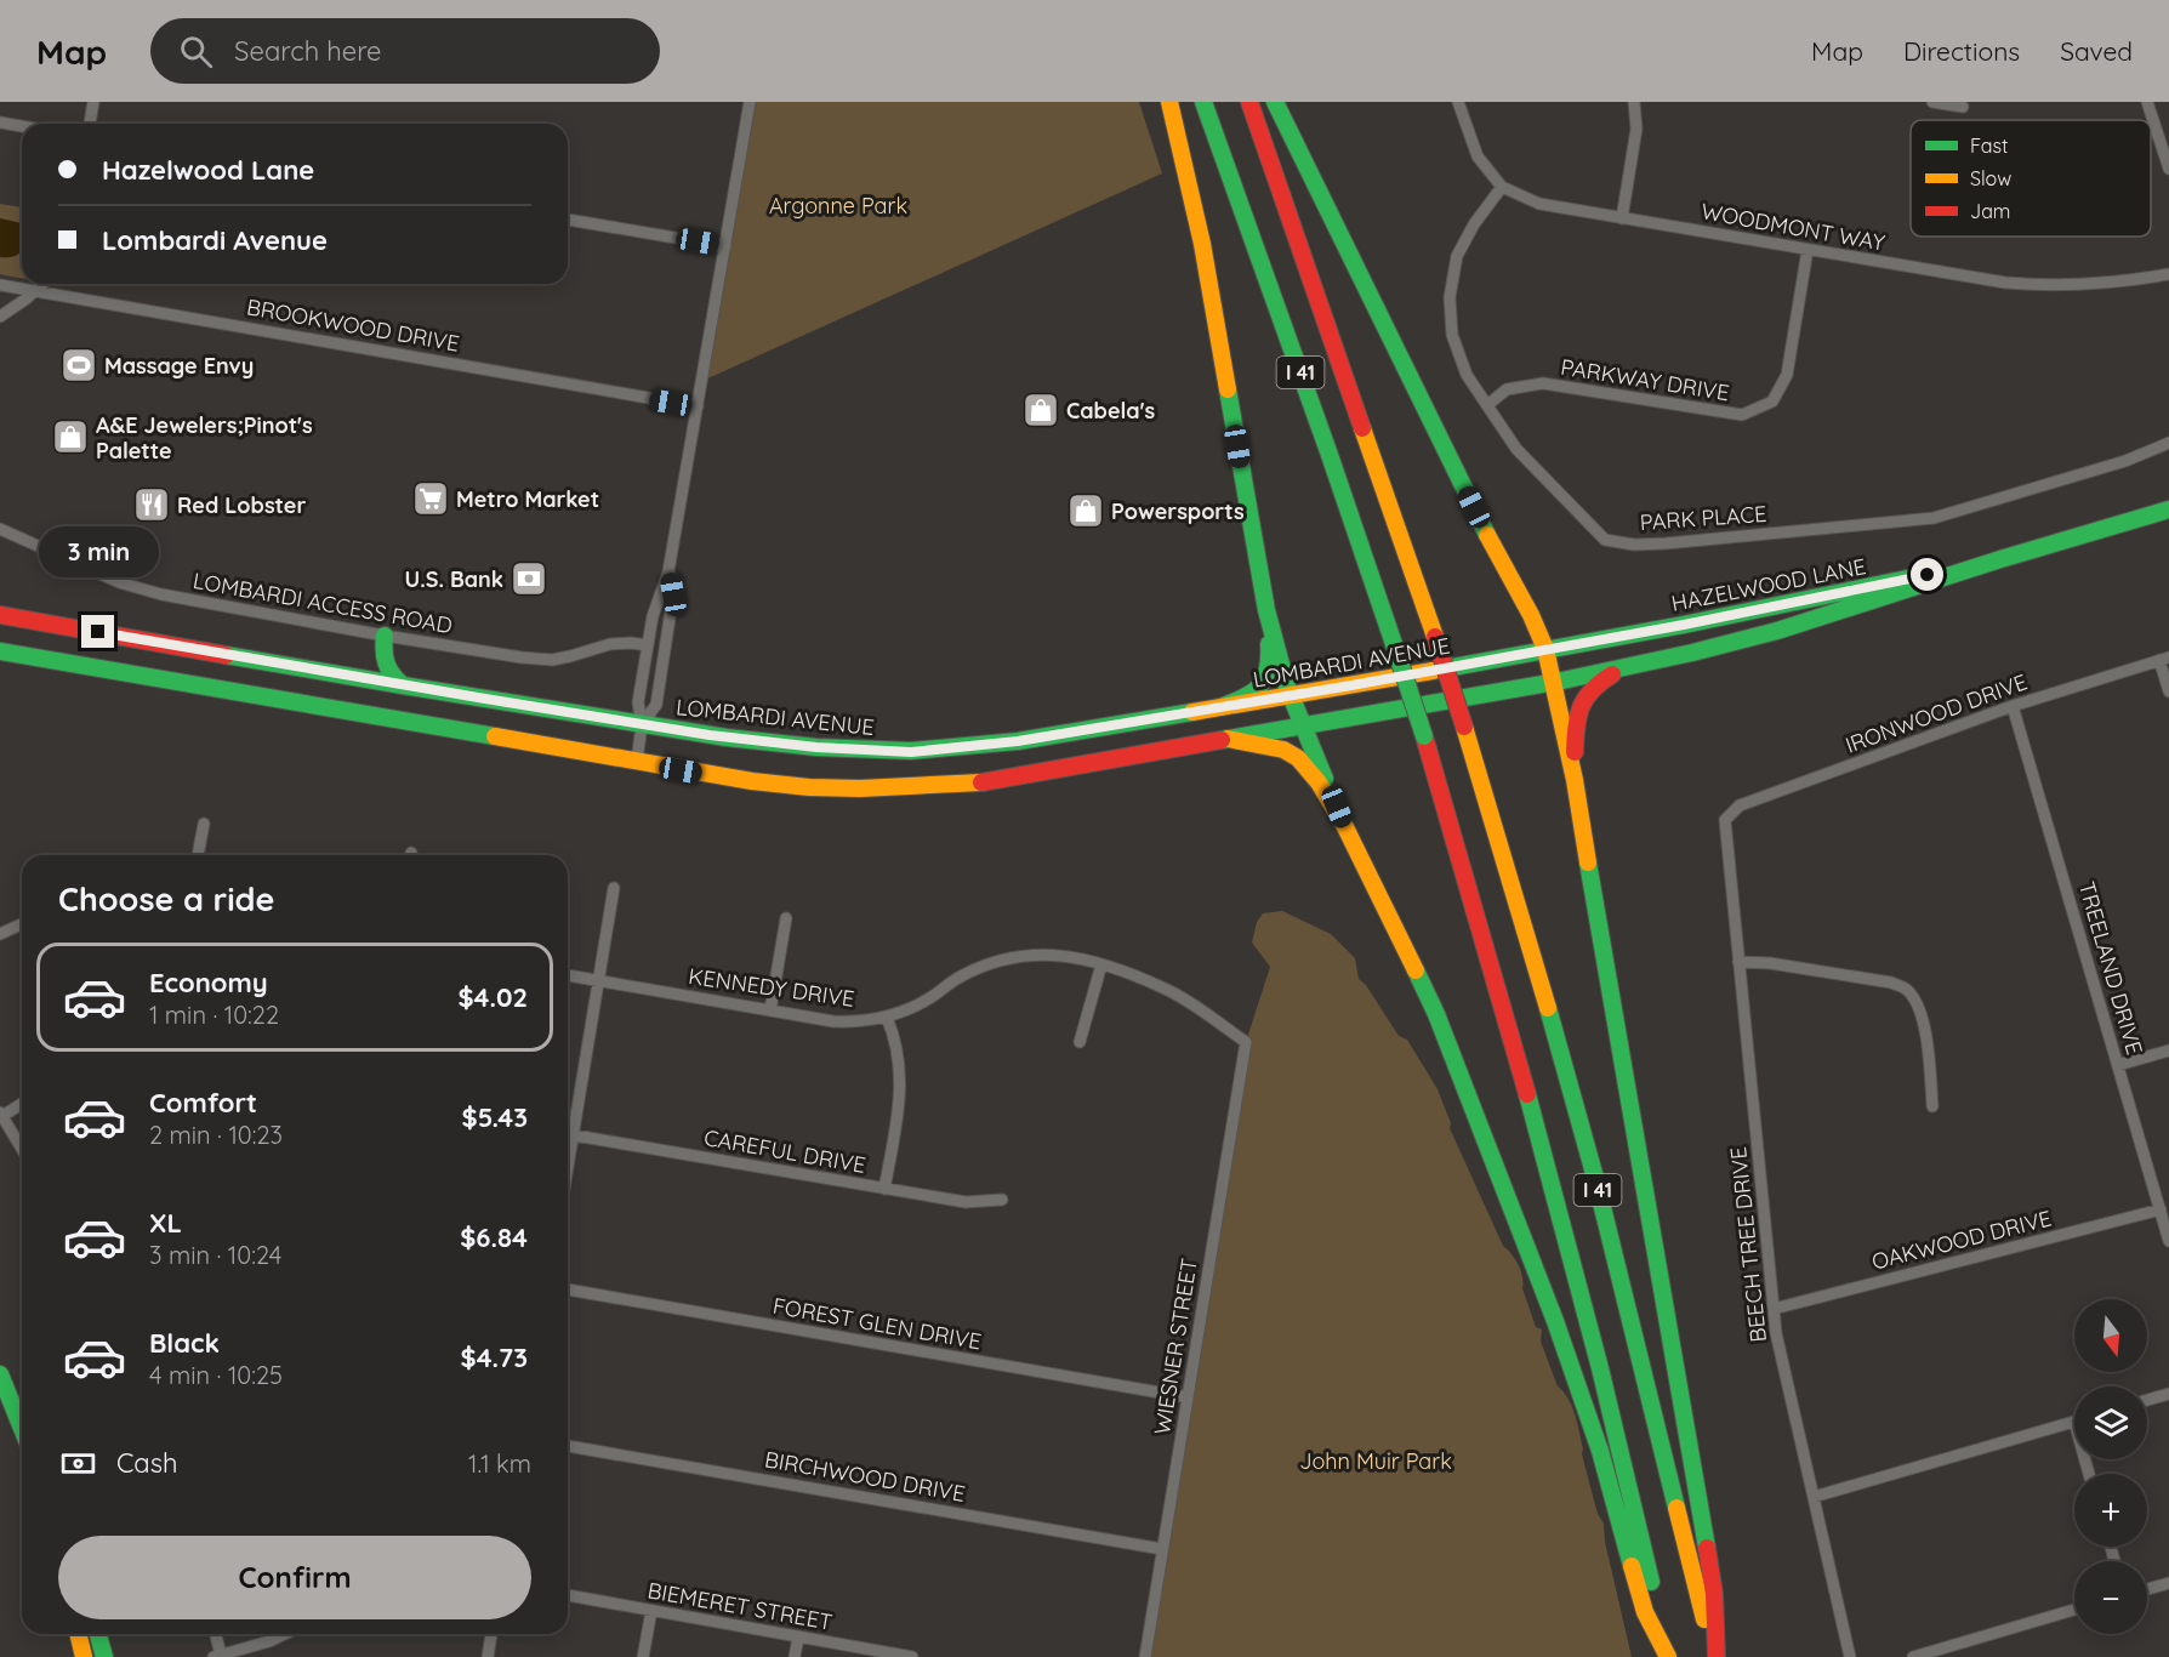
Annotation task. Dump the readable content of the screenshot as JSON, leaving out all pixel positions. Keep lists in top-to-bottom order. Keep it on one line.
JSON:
{"streets":{"main road":["I 41","HAZELWOOD LANE","LOMBARDI AVENUE"],"street":["WOODMONT WAY","BROOKWOOD DRIVE","PARKWAY DRIVE","PARK PLACE","LOMBARDI ACCESS ROAD","IRONWOOD DRIVE","TREELAND DRIVE","KENNEDY DRIVE","CAREFUL DRIVE","OAKWOOD DRIVE","BEECH TREE DRIVE","FOREST GLEN DRIVE","WIESNER STREET","BIRCHWOOD DRIVE","BIEMERET STREET"]},"crossings":[["WOODMONT WAY","PARKWAY DRIVE"],["WOODMONT WAY","PARK PLACE"],["PARKWAY DRIVE","PARK PLACE"],["HAZELWOOD LANE","LOMBARDI AVENUE"],["IRONWOOD DRIVE","TREELAND DRIVE"],["IRONWOOD DRIVE","BEECH TREE DRIVE"],["TREELAND DRIVE","OAKWOOD DRIVE"],["KENNEDY DRIVE","WIESNER STREET"],["OAKWOOD DRIVE","BEECH TREE DRIVE"],["FOREST GLEN DRIVE","WIESNER STREET"],["WIESNER STREET","BIRCHWOOD DRIVE"]],"parks":["Argonne Park","John Muir Park"],"places":{"sports":["Massage Envy"],"shop":["Cabela's","A&E Jewelers;Pinot's Palette","Powersports"],"supermarket":["Metro Market"],"restaurant":["Red Lobster"],"bank":["U.S. Bank"]},"legend":["Fast","Slow","Jam"],"north":"bottom","page":{"header":"Map","search":"Search here","nav":["Map","Directions","Saved"],"banner":["Hazelwood Lane","Lombardi Avenue"],"bubble":"3 min","heading":"Choose a ride","list":[{"name":"Economy","note":"1 min · 10:22","value":"$4.02"},{"name":"Comfort","note":"2 min · 10:23","value":"$5.43"},{"name":"XL","note":"3 min · 10:24","value":"$6.84"},{"name":"Black","note":"4 min · 10:25","value":"$4.73"}],"map_buttons":["+","−"],"pay":["Cash","1.1 km"],"buttons":"Confirm"}}
